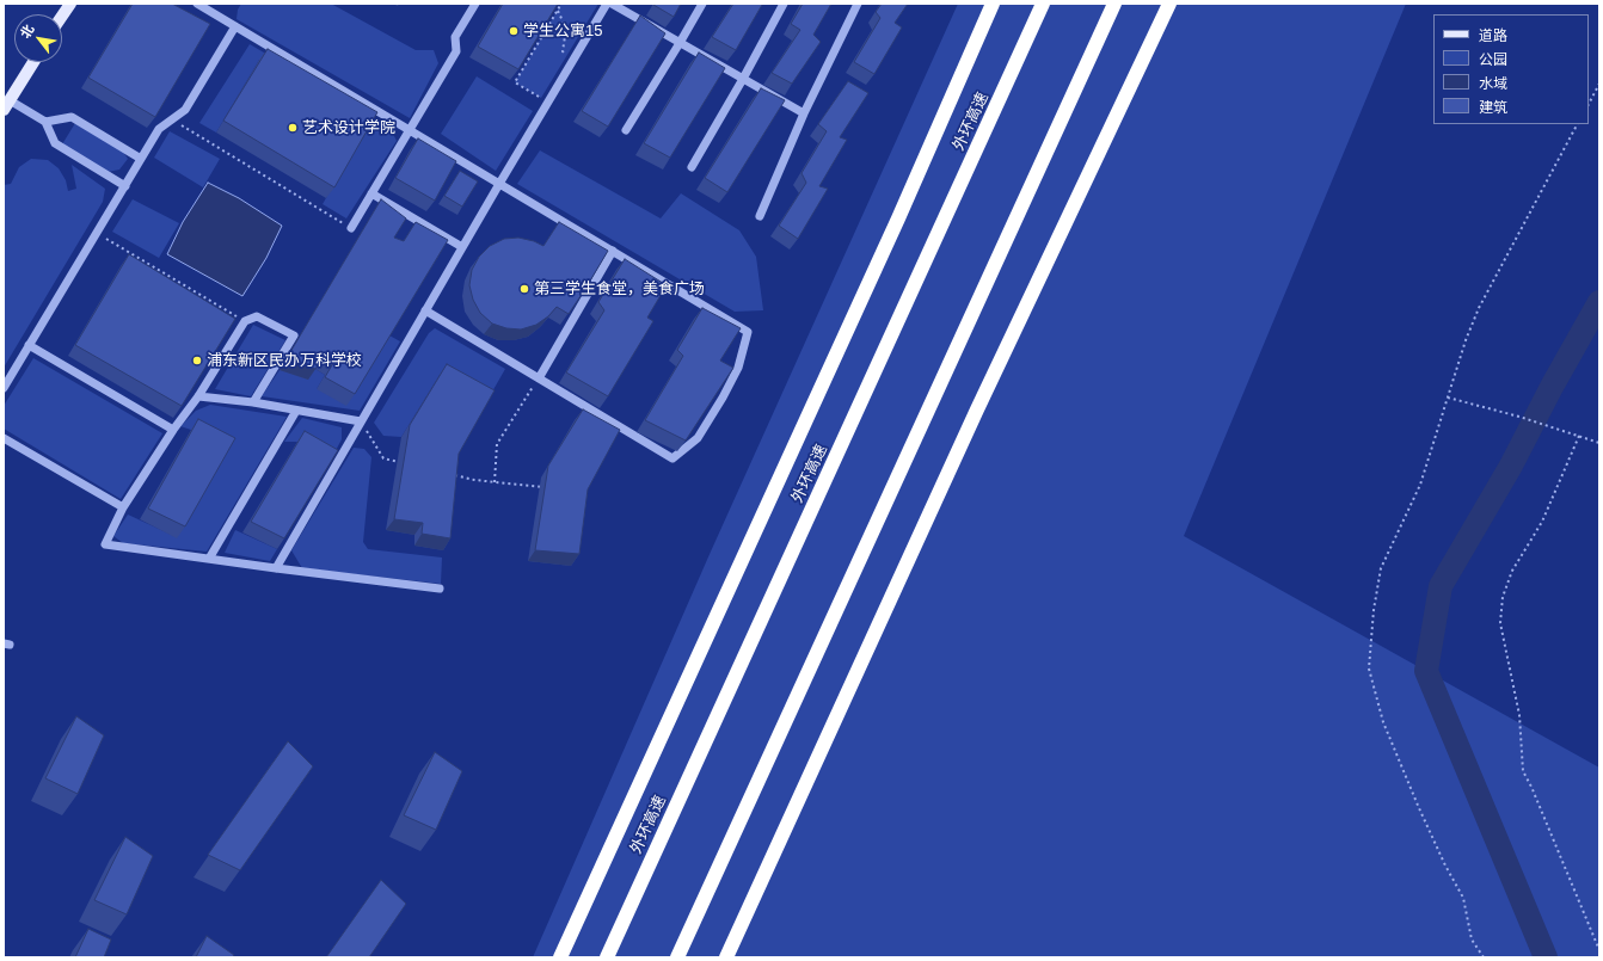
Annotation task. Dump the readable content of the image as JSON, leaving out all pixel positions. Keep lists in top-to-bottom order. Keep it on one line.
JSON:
{"streets":{"highway":["外环高速"]},"places":["学生公寓15","艺术设计学院","第三学生食堂，美食广场","浦东新区民办万科学校"],"legend":["道路","公园","水域","建筑"],"north":"top left"}
